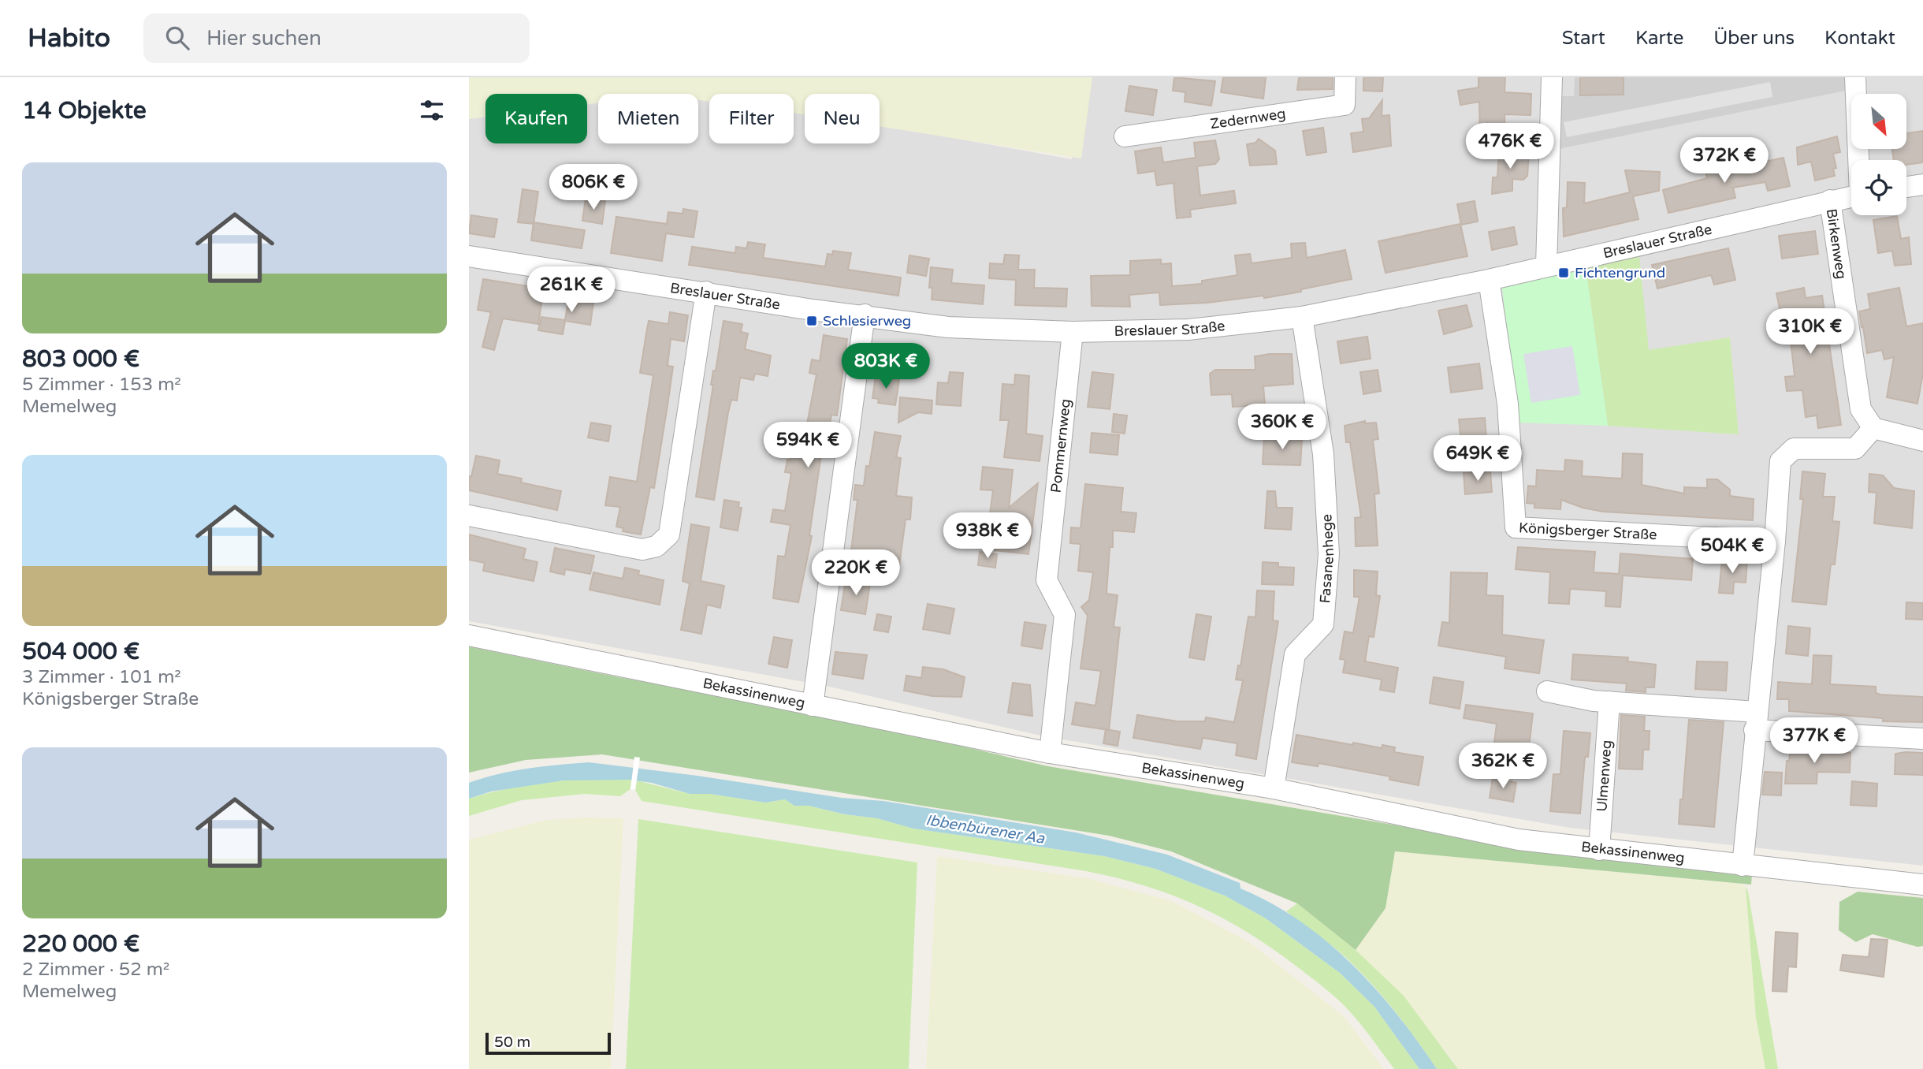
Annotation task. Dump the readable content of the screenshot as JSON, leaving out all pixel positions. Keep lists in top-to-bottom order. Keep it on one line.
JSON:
{"streets":{"street":["Zedernweg","Breslauer Straße","Birkenweg","Pommernweg","Königsberger Straße","Fasanenhege","Bekassinenweg","Ulmenweg"]},"crossings":[["Breslauer Straße","Birkenweg"],["Breslauer Straße","Pommernweg"],["Breslauer Straße","Königsberger Straße"],["Breslauer Straße","Fasanenhege"],["Pommernweg","Bekassinenweg"],["Fasanenhege","Bekassinenweg"],["Bekassinenweg","Ulmenweg"]],"water":["Ibbenbürener Aa"],"places":{"transit":["Fichtengrund","Schlesierweg"]},"scale_bar":"50 m","north":"bottom right","page":{"header":"Habito","search":"Hier suchen","nav":["Start","Karte","Über uns","Kontakt"],"heading":"14 Objekte","chip":["Kaufen","Mieten","Filter","Neu"],"price":["476K €","372K €","806K €","261K €","310K €","803K €","360K €","594K €","649K €","938K €","504K €","220K €","377K €","362K €"],"list":[{"name":"803 000 €","note":"5 Zimmer · 153 m² · Memelweg"},{"name":"504 000 €","note":"3 Zimmer · 101 m² · Königsberger Straße"},{"name":"220 000 €","note":"2 Zimmer · 52 m² · Memelweg"}],"scale":"50 m"}}
